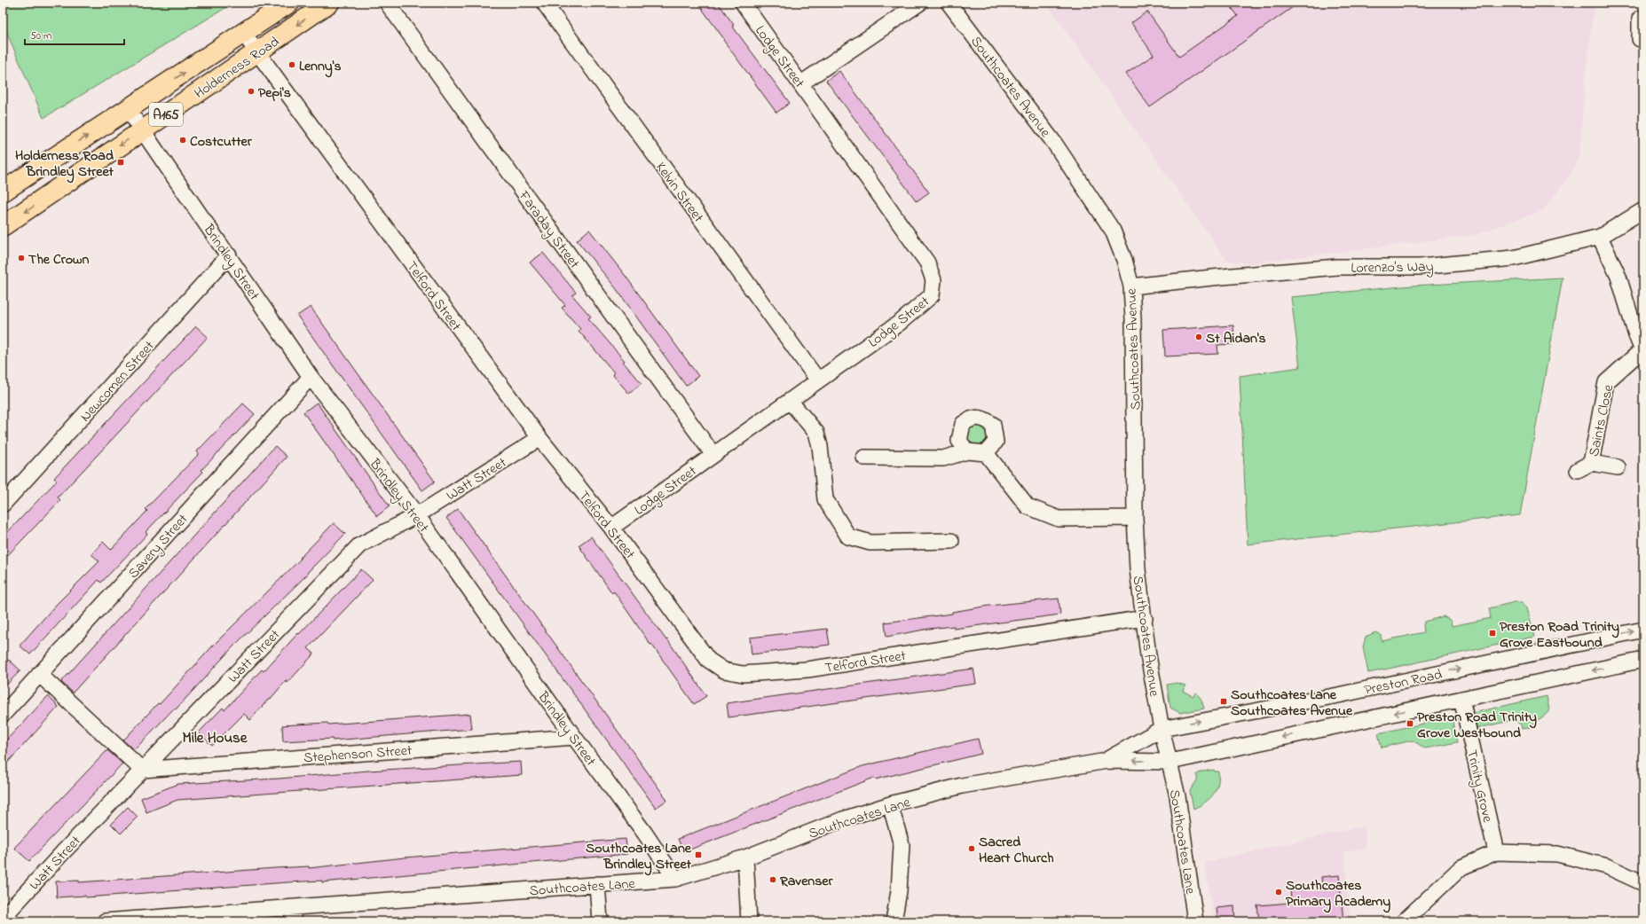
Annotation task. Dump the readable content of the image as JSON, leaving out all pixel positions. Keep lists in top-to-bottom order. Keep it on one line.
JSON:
{"streets":{"highway":["Holderness Road","A165"],"street":["Lodge Street","Southcoates Avenue","Kelvin Street","Faraday Street","Brindley Street","Lorenzo's Way","Telford Street","Newcomen Street","Saints Close","Watt Street","Savery Street","Preston Road","Stephenson Street","Trinity Grove","Southcoates Lane"]},"crossings":[["Lodge Street","Kelvin Street"],["Lodge Street","Faraday Street"],["Lodge Street","Telford Street"],["Holderness Road","Brindley Street"],["Holderness Road","Telford Street"],["Southcoates Avenue","Lorenzo's Way"],["Southcoates Avenue","Telford Street"],["Southcoates Avenue","Preston Road"],["Southcoates Avenue","Southcoates Lane"],["Brindley Street","Newcomen Street"],["Brindley Street","Watt Street"],["Brindley Street","Savery Street"],["Brindley Street","Stephenson Street"],["Brindley Street","Southcoates Lane"],["Telford Street","Watt Street"],["Watt Street","Stephenson Street"],["Preston Road","Trinity Grove"],["Preston Road","Southcoates Lane"]],"districts":["Mile House"],"places":{"other":["Lenny's","Pepi's","Costcutter","The Crown","St Aidan's","Sacred Heart Church","Ravenser","Southcoates Primary Academy"],"transit":["Holderness Road Brindley Street","Preston Road Trinity Grove Eastbound","Southcoates Lane Southcoates Avenue","Preston Road Trinity Grove Westbound","Southcoates Lane Brindley Street"]},"scale_bar":"50 m"}
